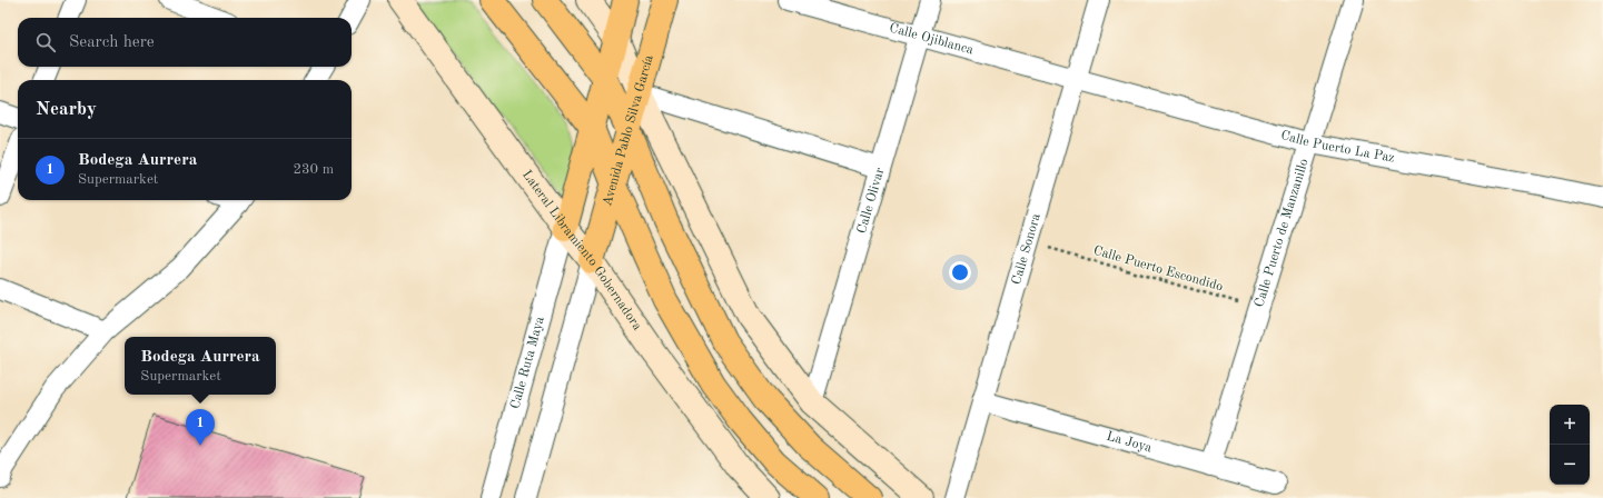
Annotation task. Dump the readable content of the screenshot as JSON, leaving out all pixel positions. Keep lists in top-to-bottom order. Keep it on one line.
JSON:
{"streets":{"main road":["Avenida Pablo Silva García"],"street":["Calle Ojiblanca","Calle Puerto La Paz","Calle Olivar","Calle Puerto de Manzanillo","Calle Sonora","Lateral Libramiento Gobernadora","Calle Ruta Maya","La Joya"],"path":["Calle Puerto Escondido"]},"crossings":[["Calle Ojiblanca","Calle Puerto La Paz"],["Calle Ojiblanca","Calle Olivar"],["Calle Ojiblanca","Calle Sonora"],["Avenida Pablo Silva García","Lateral Libramiento Gobernadora"],["Calle Puerto La Paz","Calle Puerto de Manzanillo"],["Calle Puerto La Paz","Calle Sonora"],["Calle Puerto de Manzanillo","Calle Puerto Escondido"],["Calle Puerto de Manzanillo","La Joya"],["Calle Sonora","Calle Puerto Escondido"],["Calle Sonora","La Joya"],["Lateral Libramiento Gobernadora","Calle Ruta Maya"]],"page":{"search":"Search here","heading":"Nearby","list":[{"mark":"1","name":"Bodega Aurrera","note":"Supermarket","value":"230 m"}],"popup":["Bodega Aurrera","Supermarket"],"map_buttons":["+","−"],"pins":"1"}}
